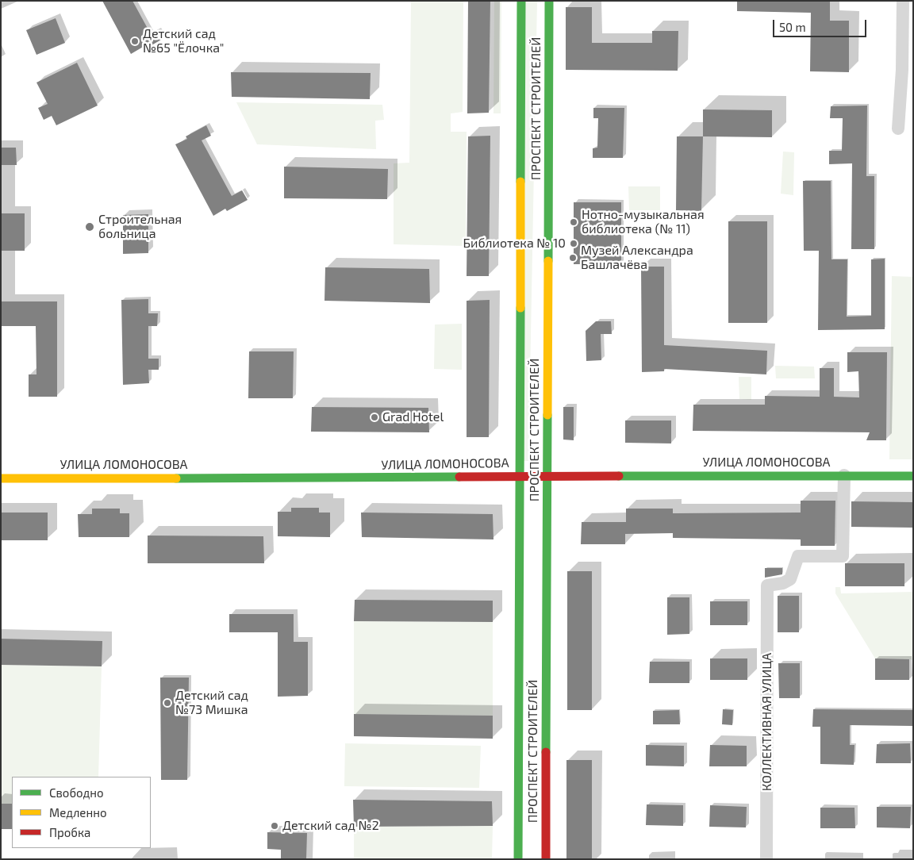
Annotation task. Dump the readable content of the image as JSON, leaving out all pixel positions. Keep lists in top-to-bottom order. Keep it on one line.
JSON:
{"streets":{"main road":["ПРОСПЕКТ СТРОИТЕЛЕЙ","УЛИЦА ЛОМОНОСОВА"],"street":["КОЛЛЕКТИВНАЯ УЛИЦА"]},"crossings":[["ПРОСПЕКТ СТРОИТЕЛЕЙ","УЛИЦА ЛОМОНОСОВА"],["УЛИЦА ЛОМОНОСОВА","КОЛЛЕКТИВНАЯ УЛИЦА"]],"places":["Детский сад №65 \"Ёлочка\"","Нотно-музыкальная библиотека (№ 11)","Строительная больница","Библиотека № 10","Музей Александра Башлачёва","Grad Hotel","Детский сад №73 Мишка","Детский сад №2"],"legend":["Свободно","Медленно","Пробка"],"scale_bar":"50 m"}
